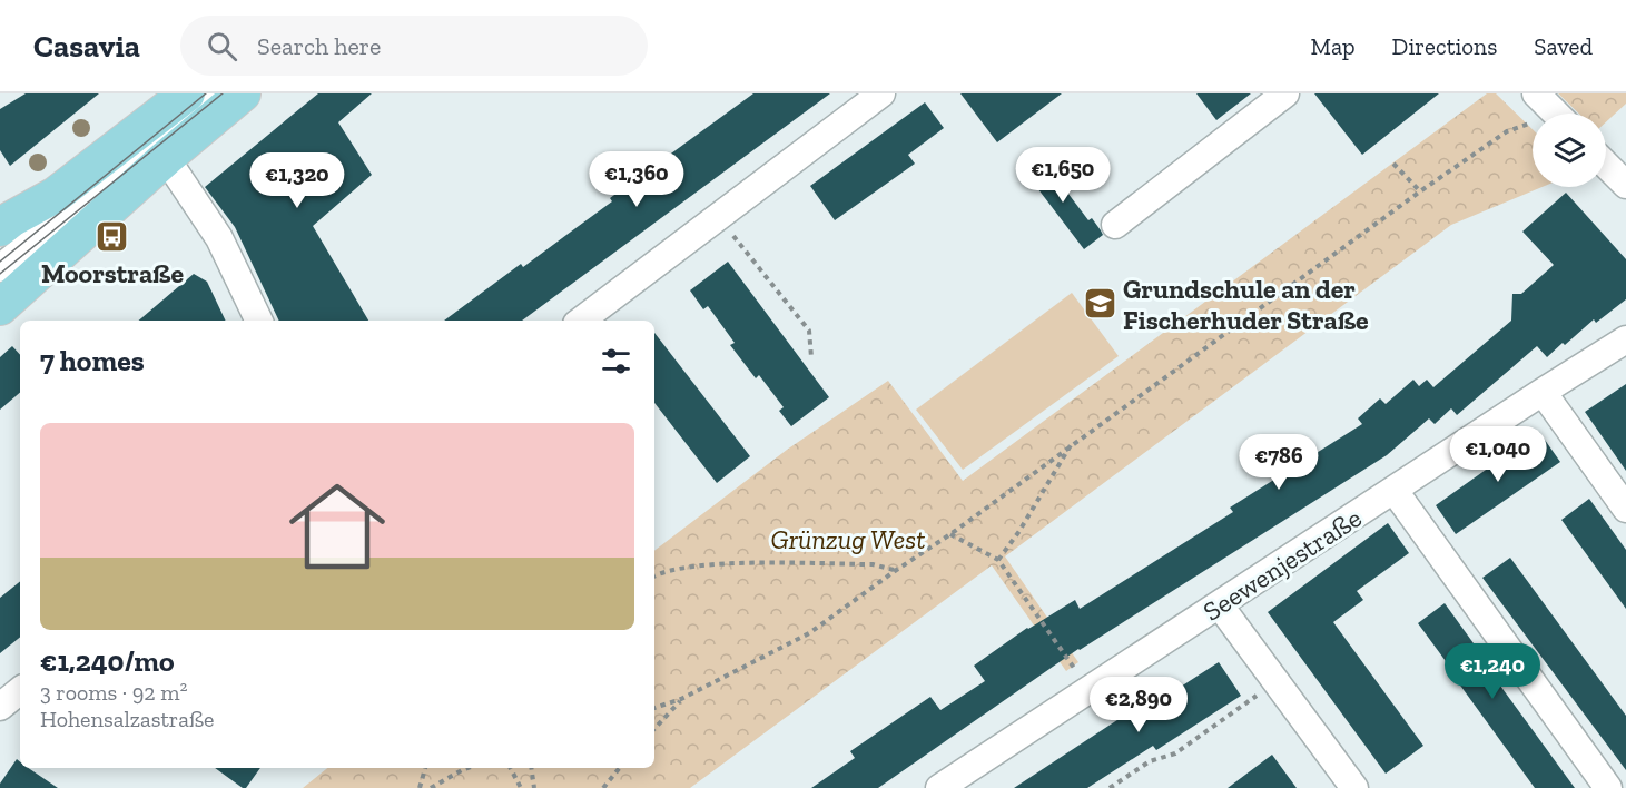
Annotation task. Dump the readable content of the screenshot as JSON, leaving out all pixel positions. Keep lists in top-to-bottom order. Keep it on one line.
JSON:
{"streets":{"street":["Seewenjestraße"]},"parks":["Grünzug West"],"places":{"bus stop":["Moorstraße"],"school or university":["Grundschule an der Fischerhuder Straße"]},"page":{"header":"Casavia","search":"Search here","nav":["Map","Directions","Saved"],"price":["€1,650","€1,360","€1,320","€1,040","€786","€1,240","€2,890"],"heading":"7 homes","list":[{"name":"€1,240/mo","note":"3 rooms · 92 m² · Hohensalzastraße"}]}}
